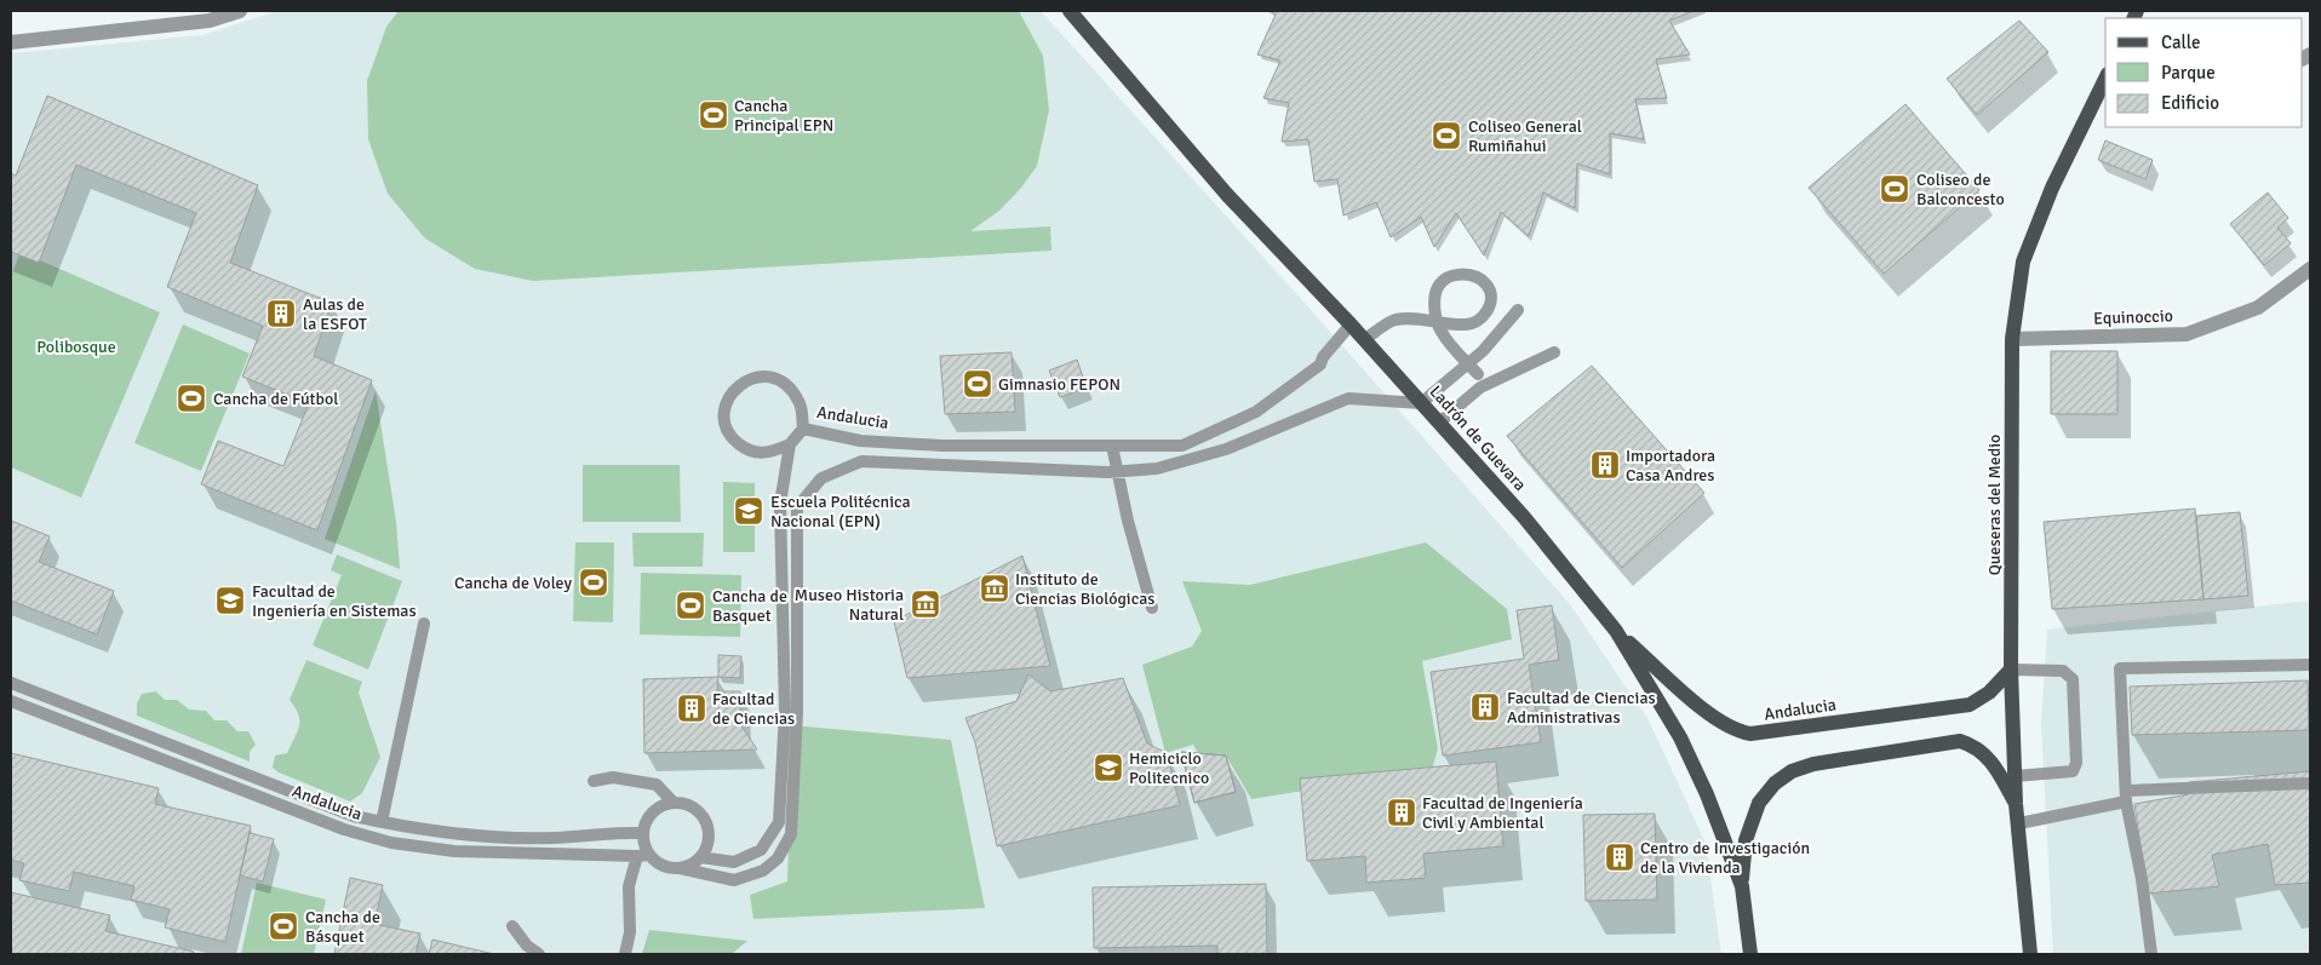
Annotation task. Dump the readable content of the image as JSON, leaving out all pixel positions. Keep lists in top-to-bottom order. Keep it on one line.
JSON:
{"streets":{"main road":["Andalucia","Ladrón de Guevara","Queseras del Medio"],"street":["Equinoccio"]},"crossings":[["Equinoccio","Queseras del Medio"],["Andalucia","Ladrón de Guevara"],["Andalucia","Queseras del Medio"]],"parks":["Polibosque"],"places":{"sports":["Cancha Principal EPN","Coliseo General Rumiñahui","Coliseo de Balconcesto","Gimnasio FEPON","Cancha de Fútbol","Cancha de Voley","Cancha de Basquet","Cancha de Básquet"],"building":["Aulas de la ESFOT","Importadora Casa Andres","Facultad de Ciencias Administrativas","Facultad de Ciencias","Facultad de Ingeniería Civil y Ambiental","Centro de Investigación de la Vivienda"],"school or university":["Escuela Politécnica Nacional (EPN)","Facultad de Ingeniería en Sistemas","Hemiciclo Politecnico"],"museum":["Instituto de Ciencias Biológicas","Museo Historia Natural"]},"legend":["Calle","Parque","Edificio"]}
